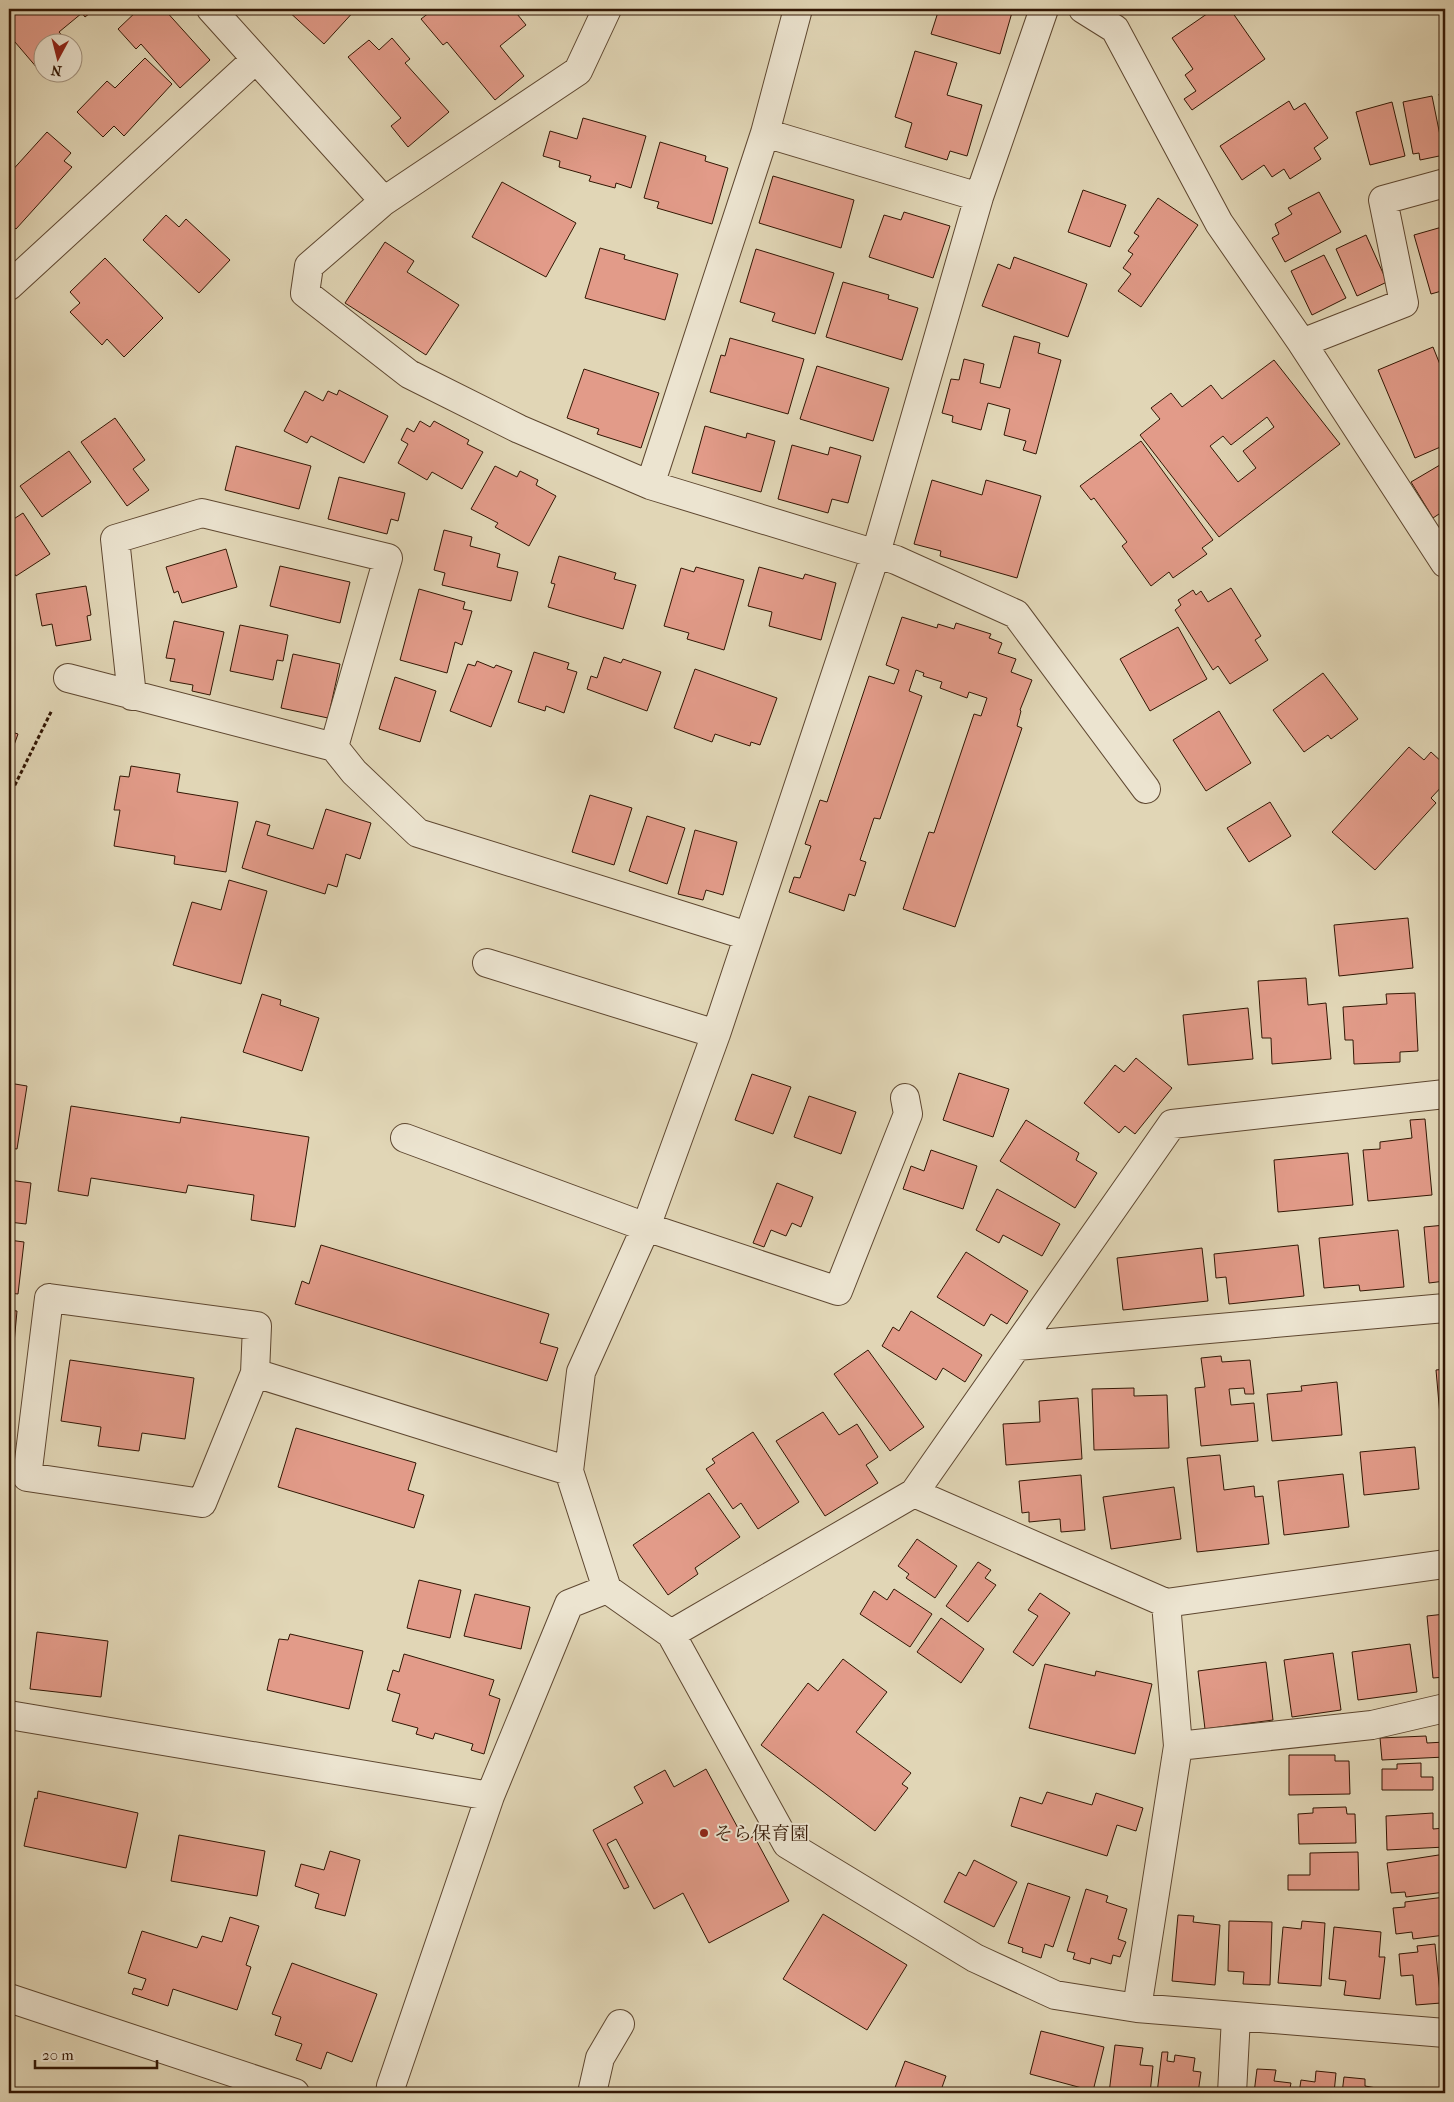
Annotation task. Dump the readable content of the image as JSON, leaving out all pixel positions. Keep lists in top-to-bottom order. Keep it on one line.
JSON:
{"places":["そら保育園"],"scale_bar":"20 m","north":"bottom"}
